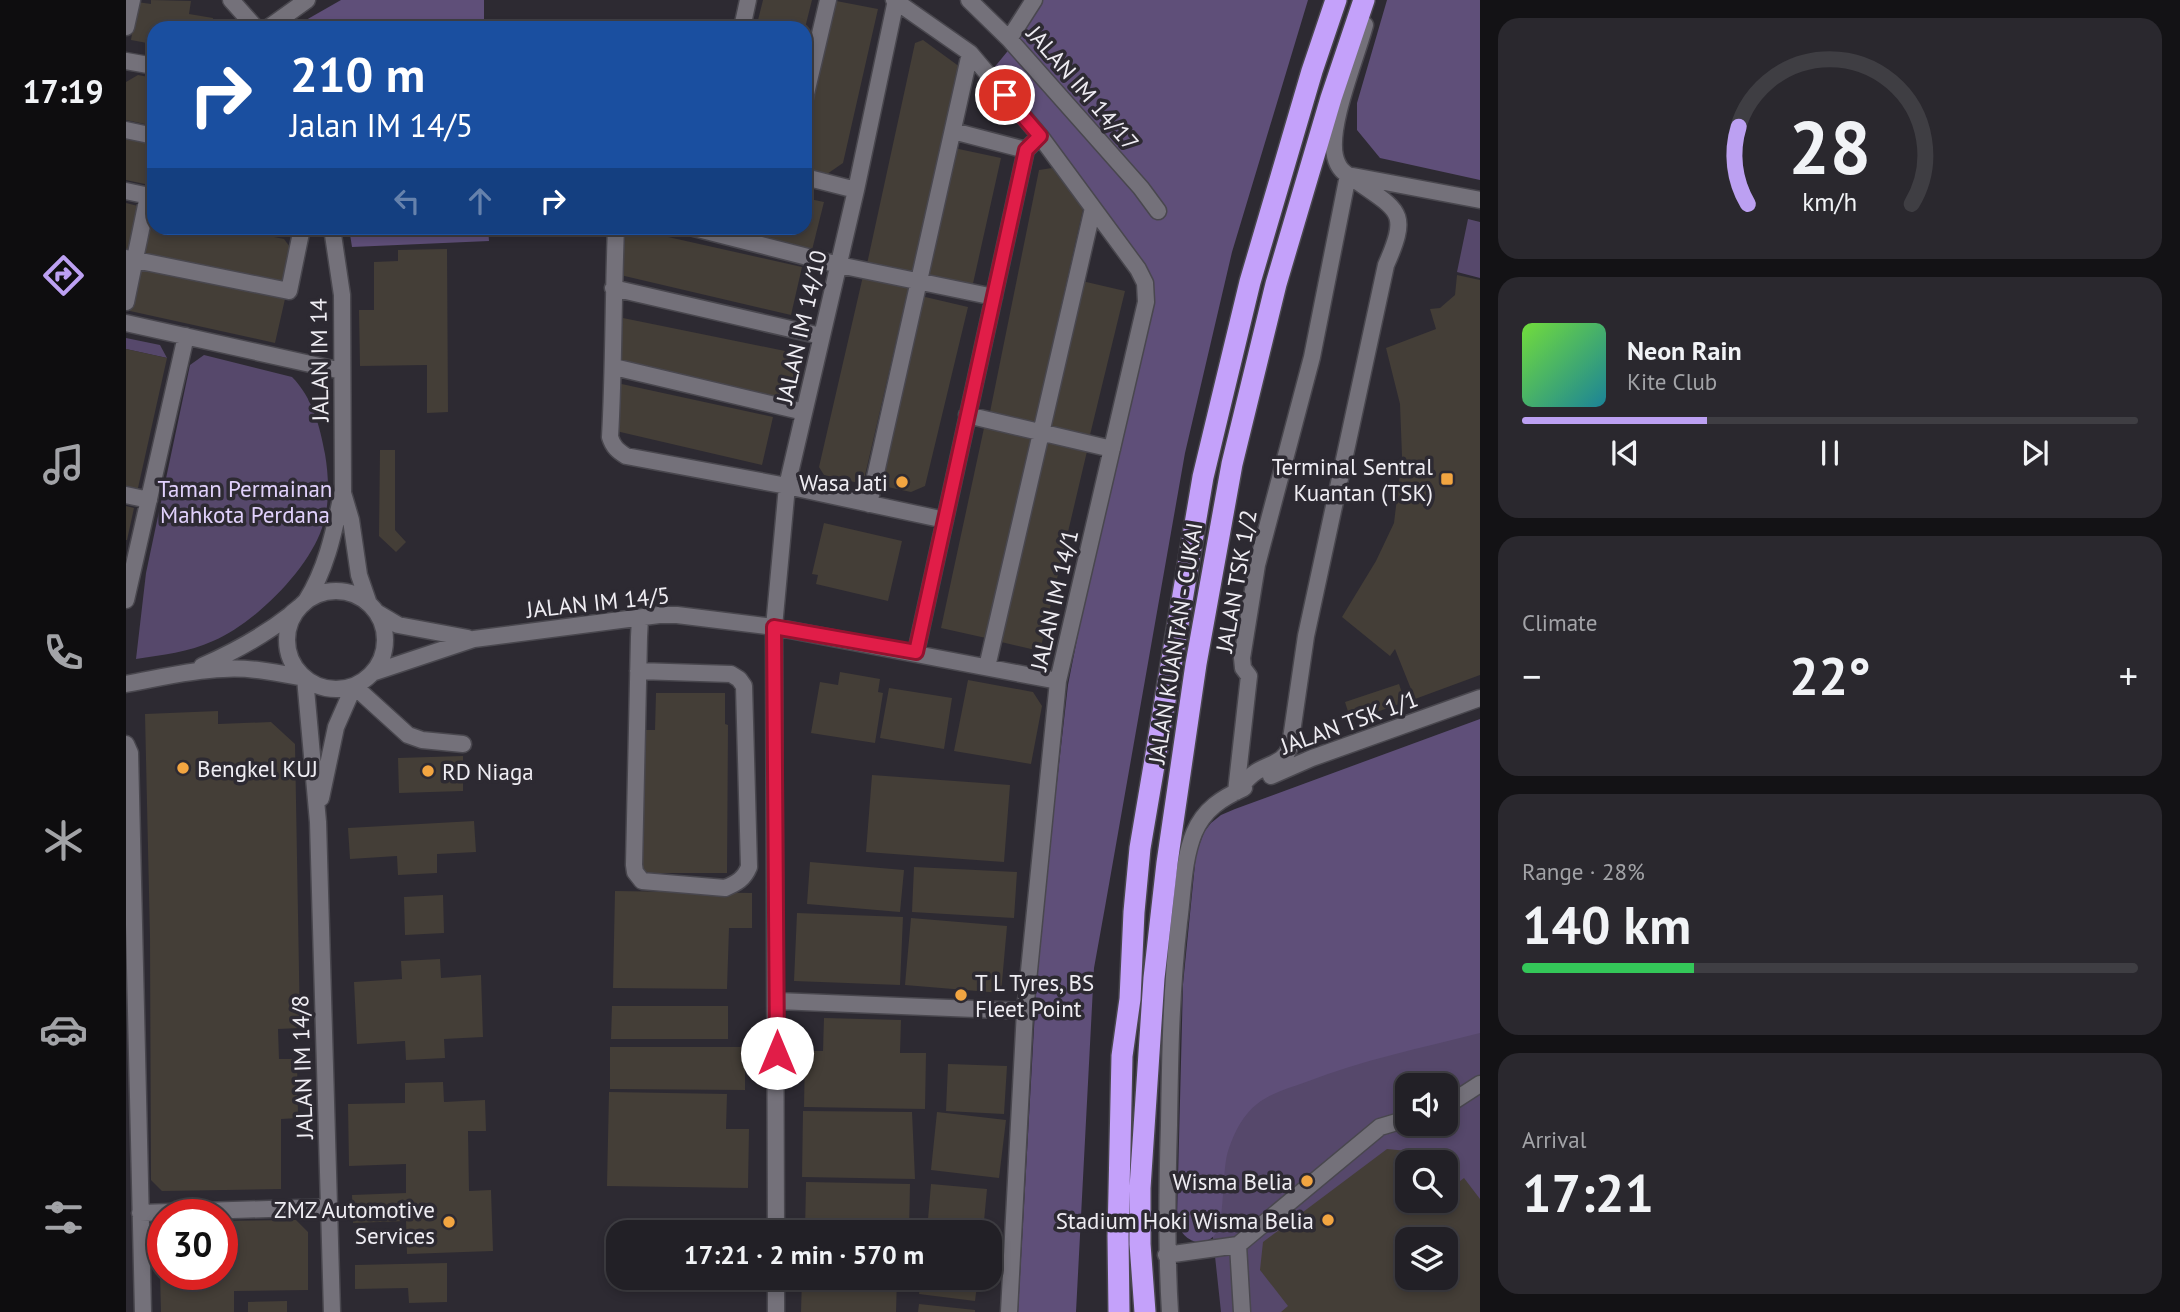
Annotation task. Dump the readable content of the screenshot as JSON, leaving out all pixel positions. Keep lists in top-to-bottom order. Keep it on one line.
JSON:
{"streets":{"highway":["JALAN KUANTAN - CUKAI"],"street":["JALAN IM 14/17","JALAN IM 14/10","JALAN IM 14","JALAN TSK 1/2","JALAN IM 14/1","JALAN IM 14/5","JALAN TSK 1/1","JALAN IM 14/8"]},"crossings":[["JALAN IM 14/10","JALAN IM 14/1"],["JALAN IM 14/10","JALAN IM 14/5"],["JALAN TSK 1/2","JALAN TSK 1/1"],["JALAN IM 14/1","JALAN IM 14/5"]],"parks":["Taman Permainan Mahkota Perdana"],"places":{"transit":["Terminal Sentral Kuantan (TSK)"],"other":["Wasa Jati","Bengkel KUJ","RD Niaga","T L Tyres, BS Fleet Point","Wisma Belia","Stadium Hoki Wisma Belia","ZMZ Automotive Services"]},"page":{"tabs":"17:19","turn":["210 m","Jalan IM 14/5"],"song":["Neon Rain","Kite Club"],"tile":["Climate",["Range · 28%","140 km"],["Arrival","17:21"]],"heat":["−","22°","+"],"limit":"30","trip":"17:21 · 2 min · 570 m","gauge":["28","km/h"]}}
